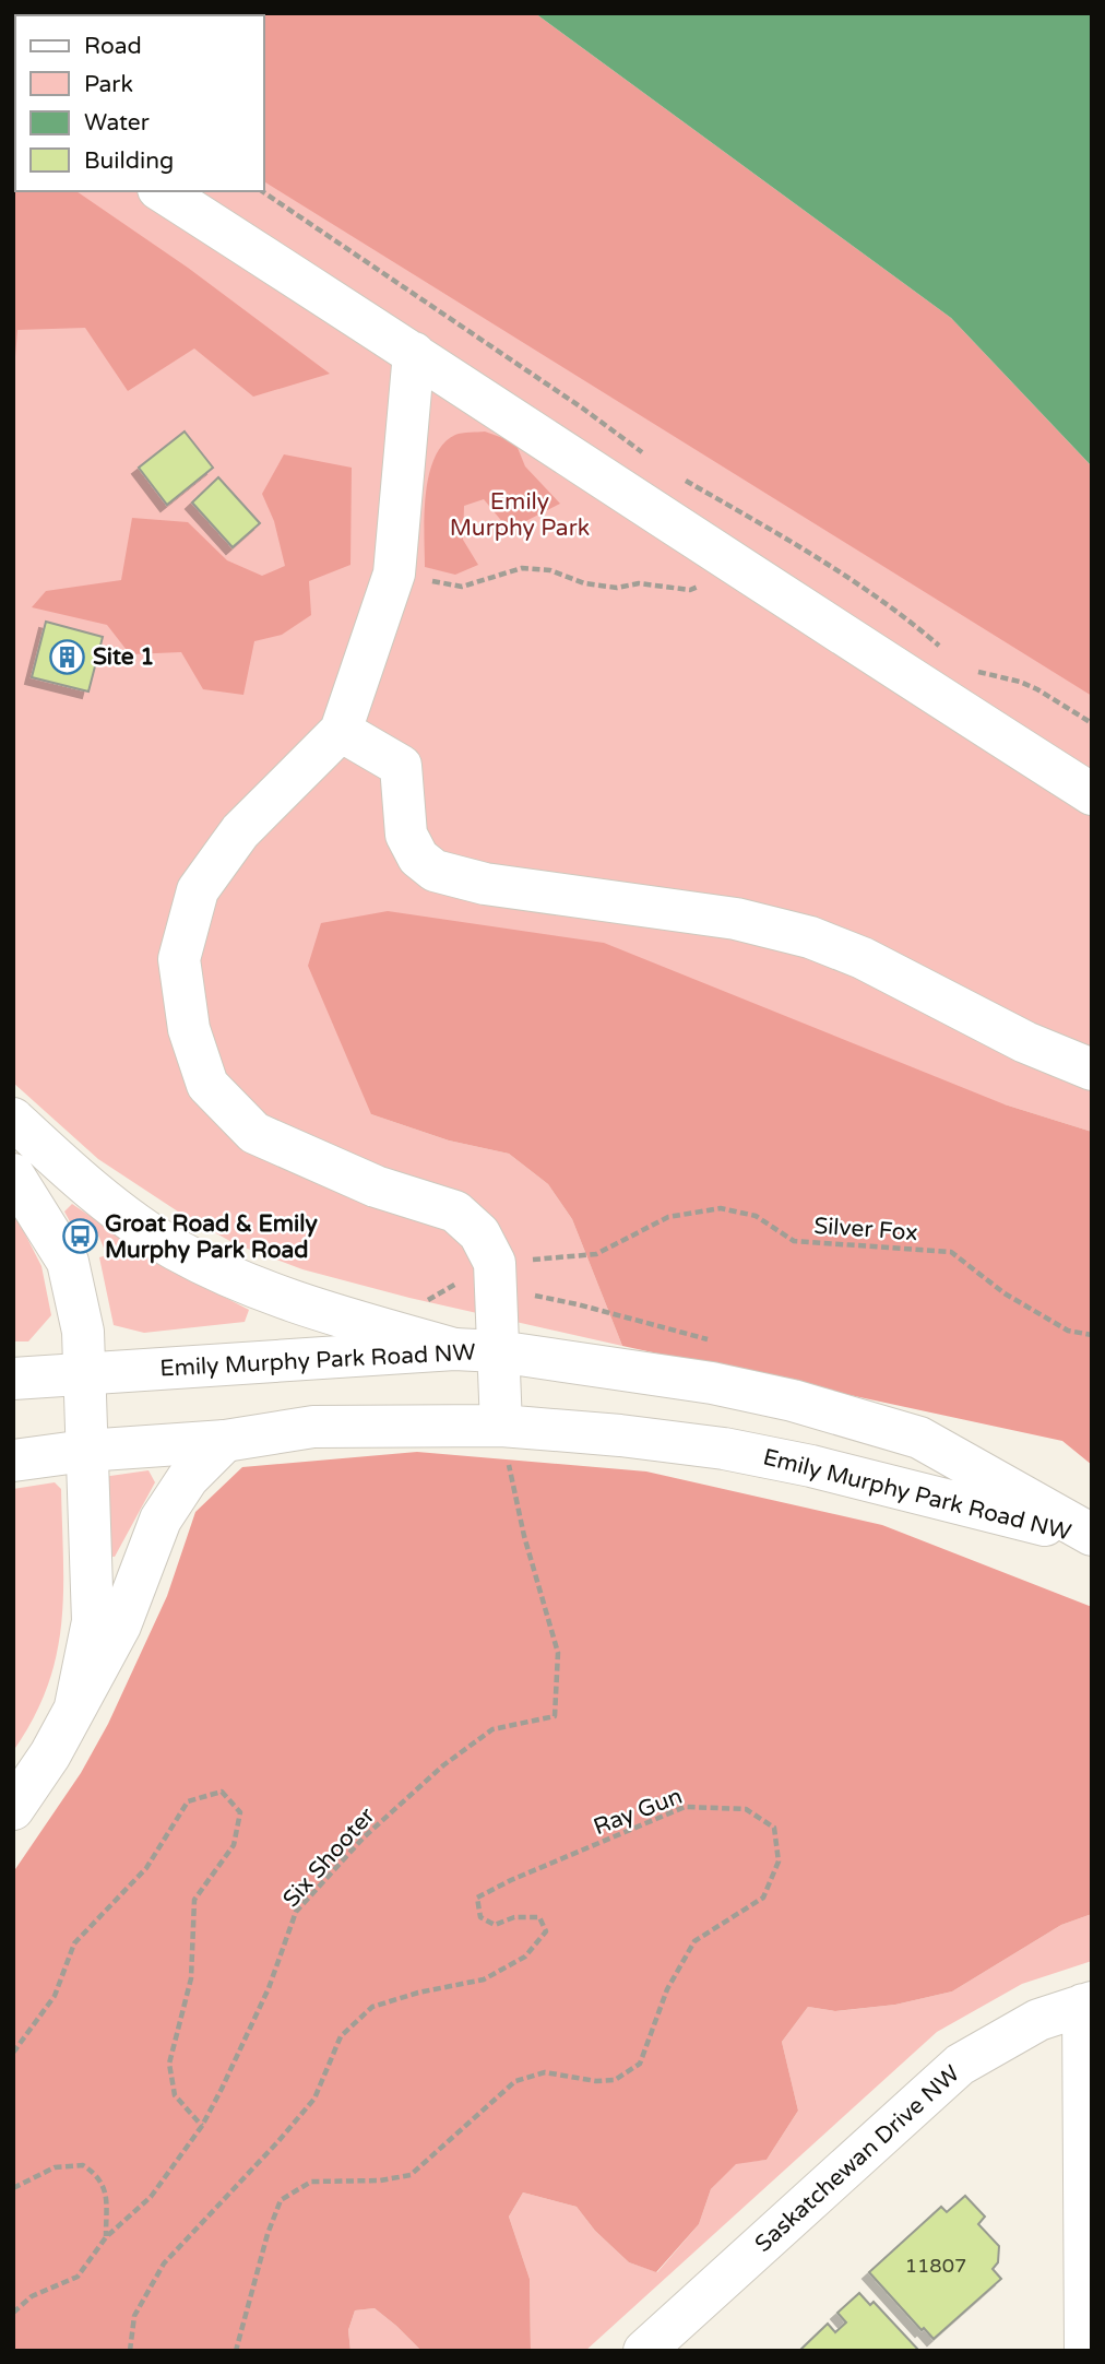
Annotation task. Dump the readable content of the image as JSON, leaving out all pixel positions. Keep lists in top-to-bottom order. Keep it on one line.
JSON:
{"streets":{"street":["Emily Murphy Park Road NW","Saskatchewan Drive NW"],"path":["Silver Fox","Ray Gun","Six Shooter"]},"crossings":[["Emily Murphy Park Road NW","Six Shooter"]],"parks":["Emily Murphy Park"],"places":{"building":["Site 1"],"bus stop":["Groat Road & Emily Murphy Park Road"]},"house_numbers":["11807"],"legend":["Road","Park","Water","Building"]}
